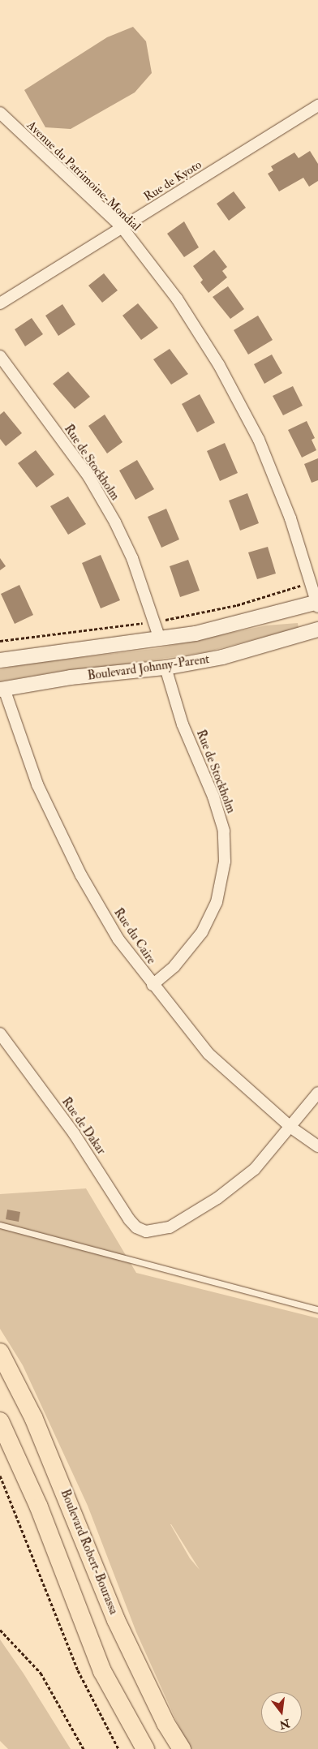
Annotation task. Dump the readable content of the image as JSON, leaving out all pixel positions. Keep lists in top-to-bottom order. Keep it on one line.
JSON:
{"streets":{"highway":["Boulevard Robert-Bourassa"],"street":["Avenue du Patrimoine-Mondial","Rue de Kyoto","Rue de Stockholm","Boulevard Johnny-Parent","Rue du Caire","Rue de Dakar"]},"crossings":[["Avenue du Patrimoine-Mondial","Rue de Kyoto"],["Rue de Stockholm","Boulevard Johnny-Parent"],["Rue de Stockholm","Rue du Caire"],["Boulevard Johnny-Parent","Rue du Caire"],["Rue du Caire","Rue de Dakar"]],"north":"bottom"}
